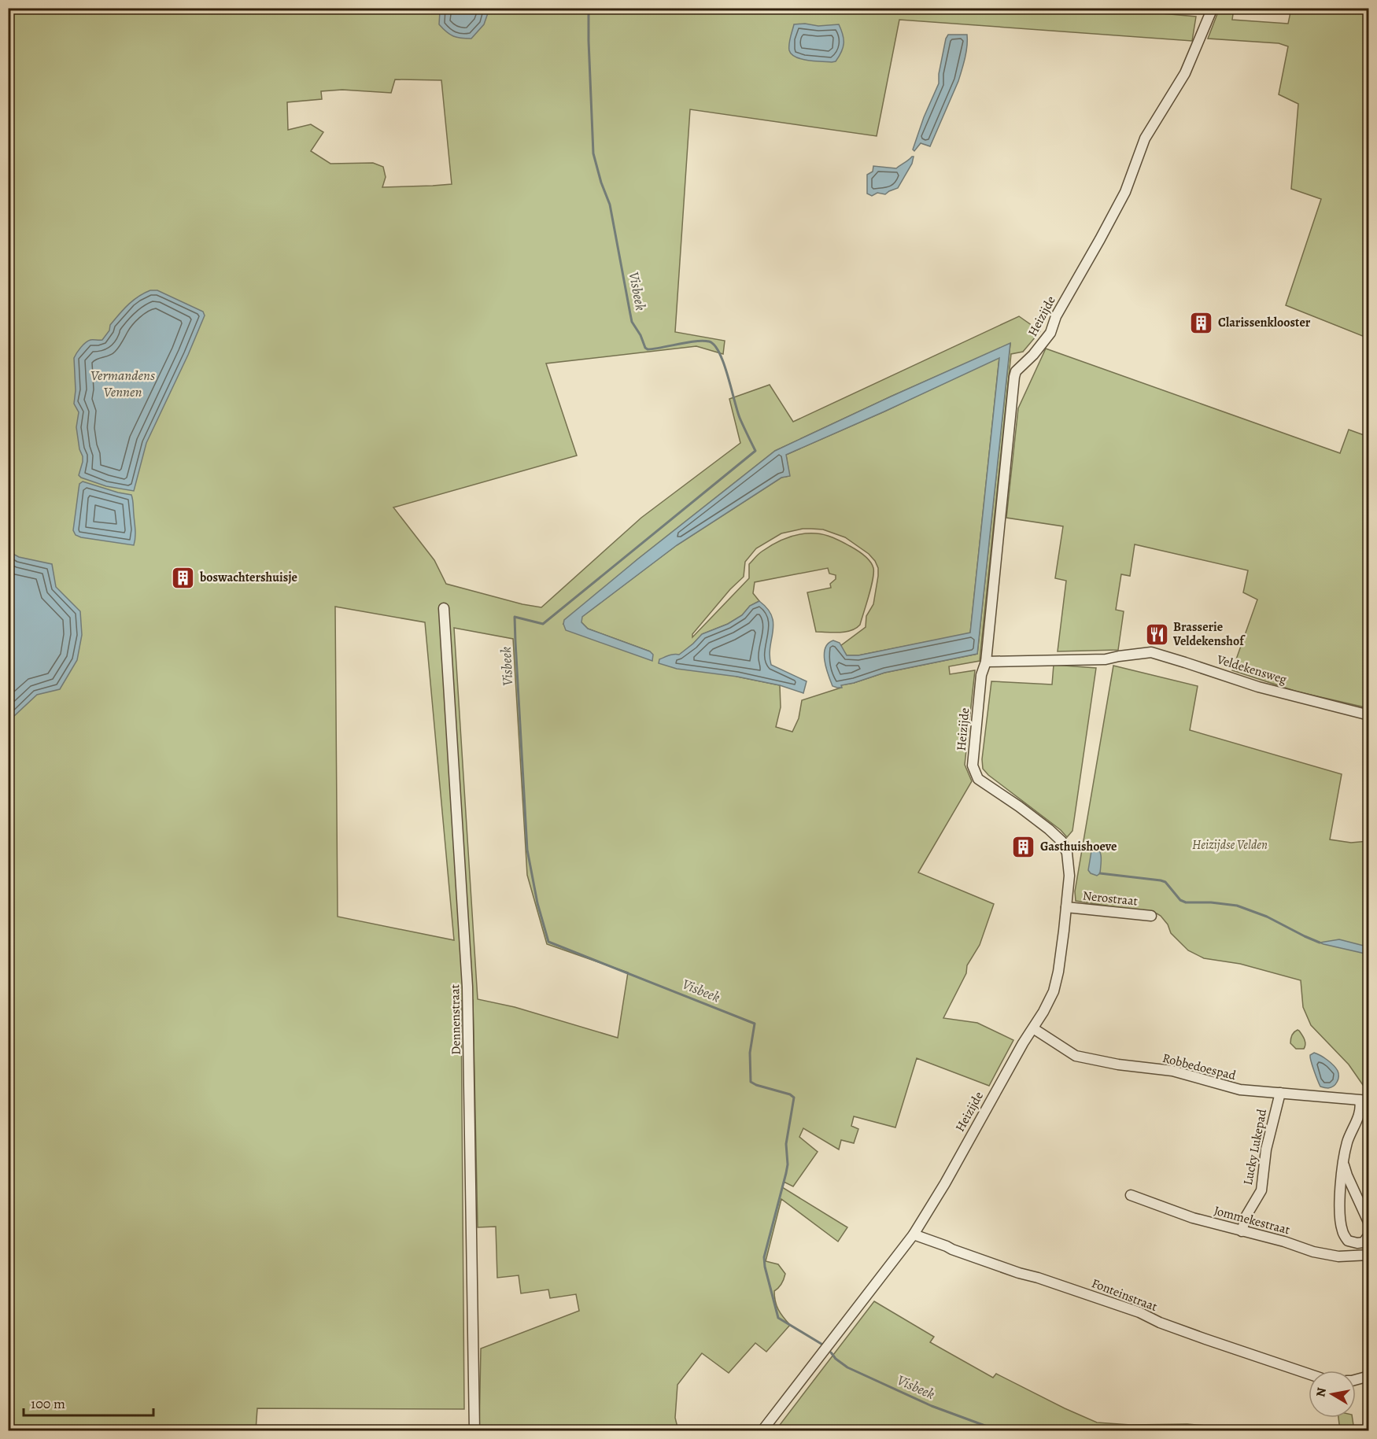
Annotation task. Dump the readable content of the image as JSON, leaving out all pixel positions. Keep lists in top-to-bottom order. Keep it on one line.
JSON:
{"streets":{"street":["Heizijde","Veldekensweg","Nerostraat","Dennenstraat","Robbedoespad","Lucky Lukepad","Jommekestraat","Fonteinstraat"]},"crossings":[["Heizijde","Veldekensweg"],["Heizijde","Nerostraat"],["Heizijde","Robbedoespad"],["Heizijde","Fonteinstraat"],["Robbedoespad","Lucky Lukepad"],["Lucky Lukepad","Jommekestraat"]],"water":["Visbeek","Vermandens Vennen"],"parks":["Heizijdse Velden"],"places":{"building":["Clarissenklooster","boswachtershuisje","Gasthuishoeve"],"restaurant":["Brasserie Veldekenshof"]},"scale_bar":"100 m","north":"left"}
